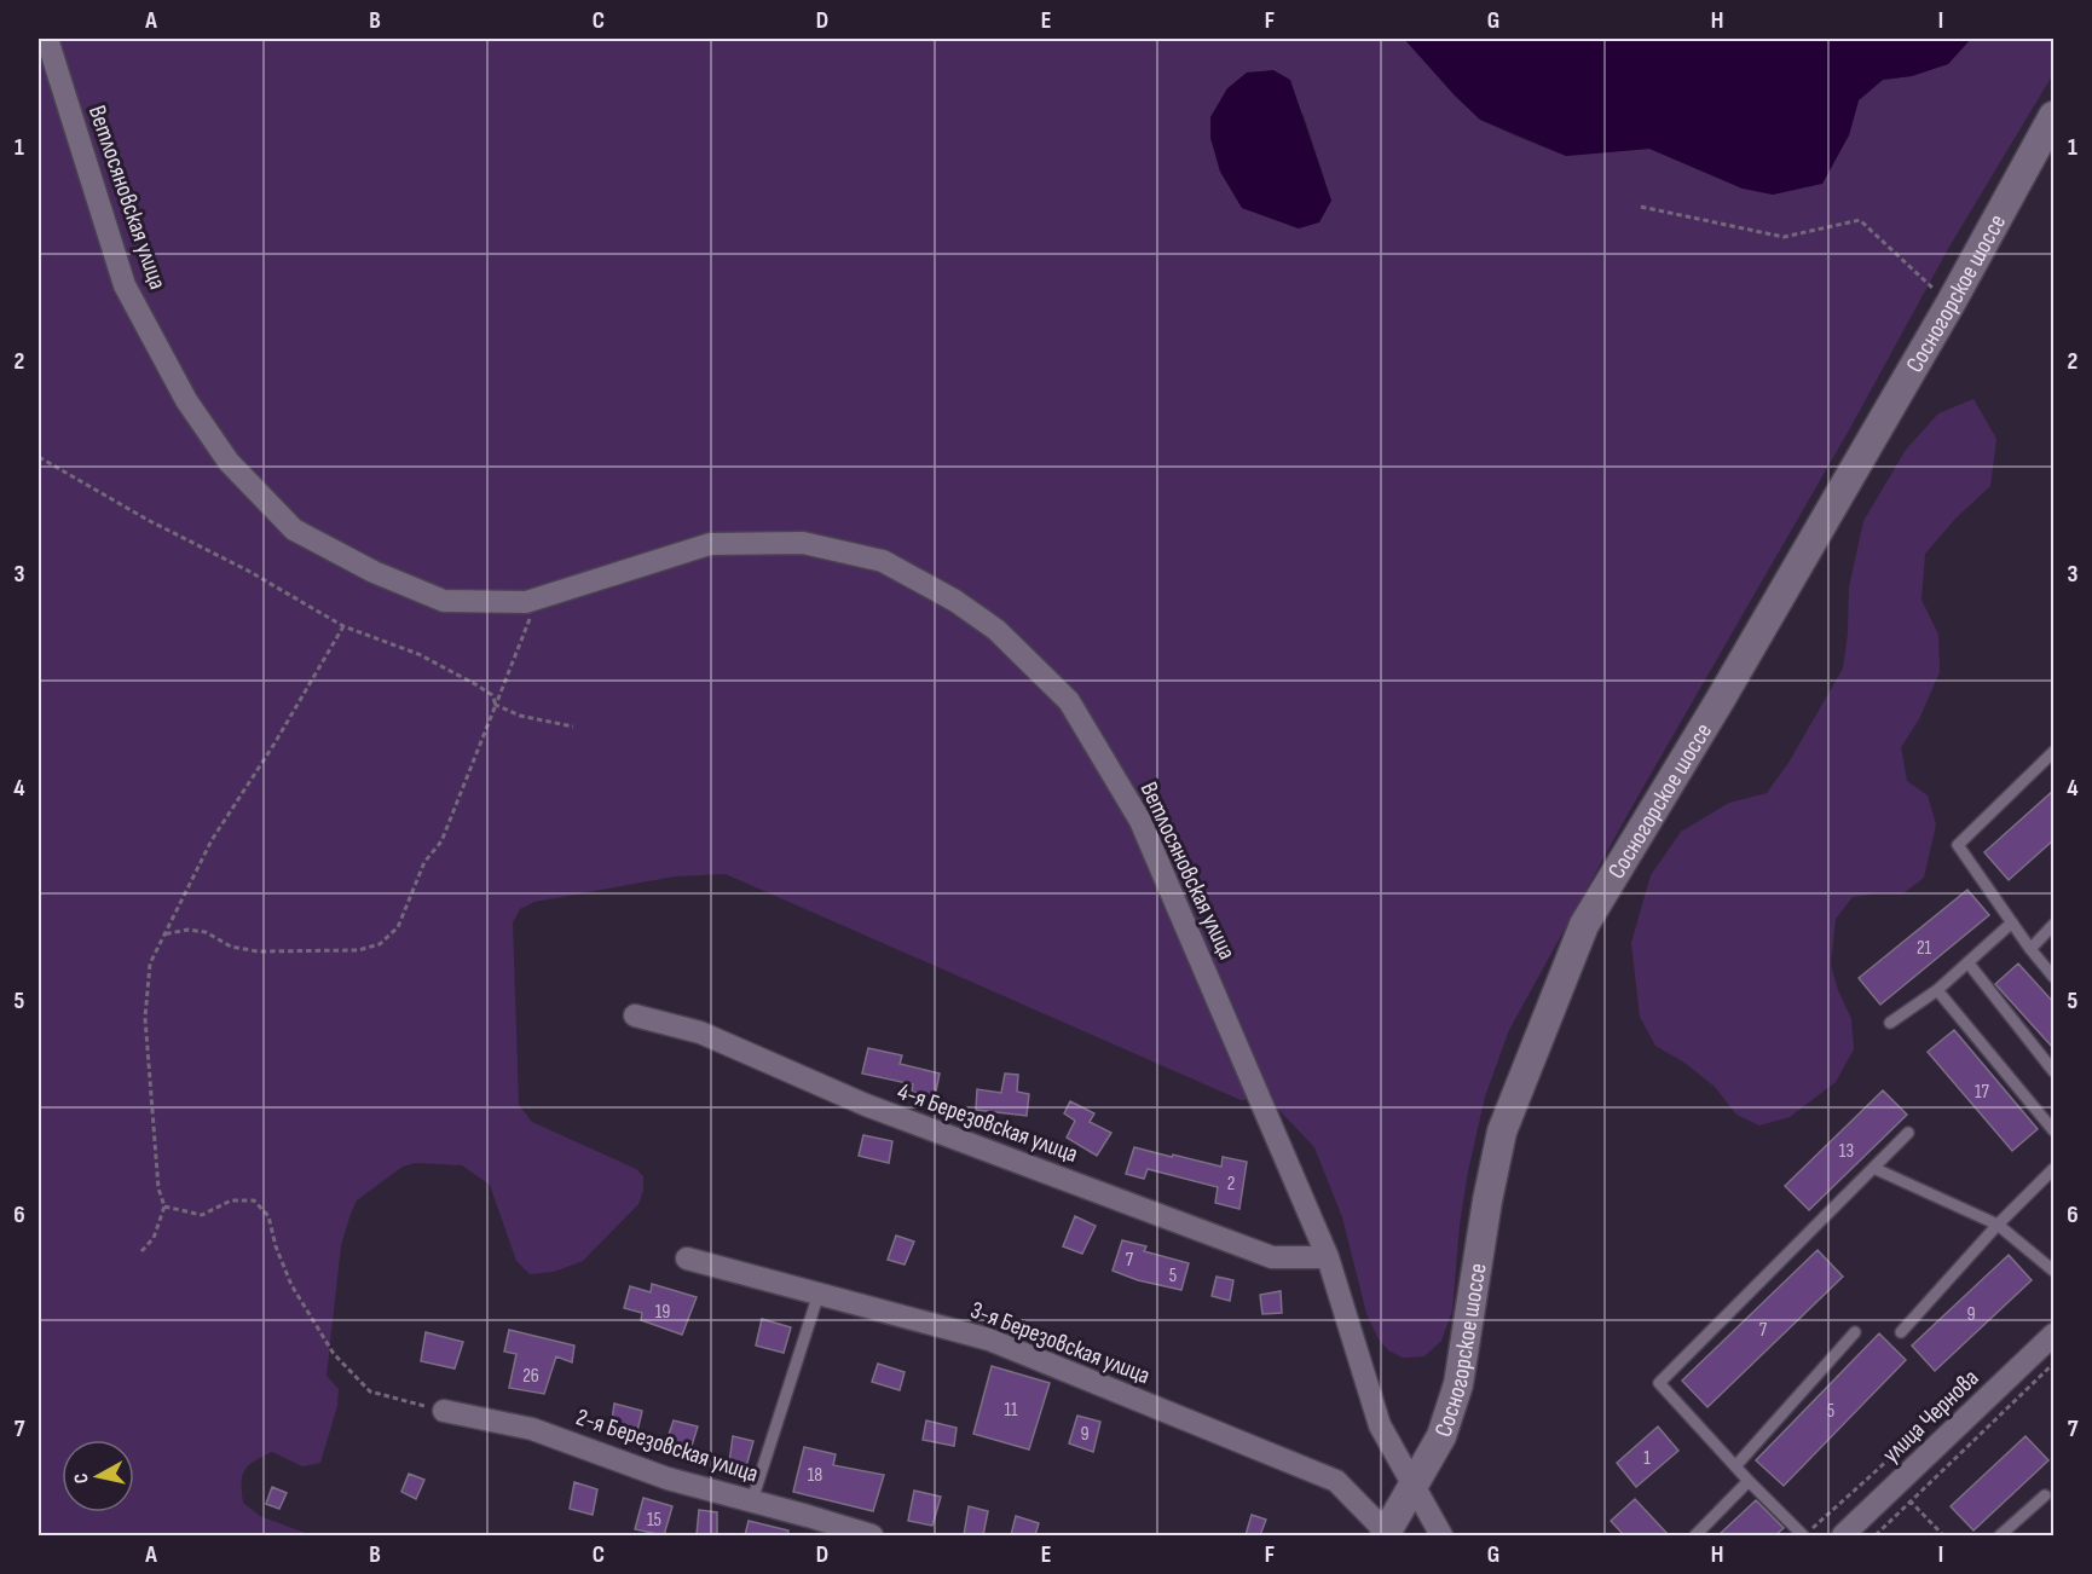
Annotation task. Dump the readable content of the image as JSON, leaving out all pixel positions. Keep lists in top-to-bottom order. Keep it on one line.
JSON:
{"streets":{"main road":["Сосногорское шоссе"],"street":["Ветлосяновская улица","4-я Березовская улица","3-я Березовская улица","улица Чернова","2-я Березовская улица"]},"crossings":[["Ветлосяновская улица","Сосногорское шоссе"],["Ветлосяновская улица","4-я Березовская улица"],["Сосногорское шоссе","3-я Березовская улица"]],"house_numbers":["21","17","13","2","7","5","19","9","7","26","11","5","9","1","18","15"],"north":"left","grid":{"columns":["A","B","C","D","E","F","G","H","I"],"rows":["1","2","3","4","5","6","7"]}}
